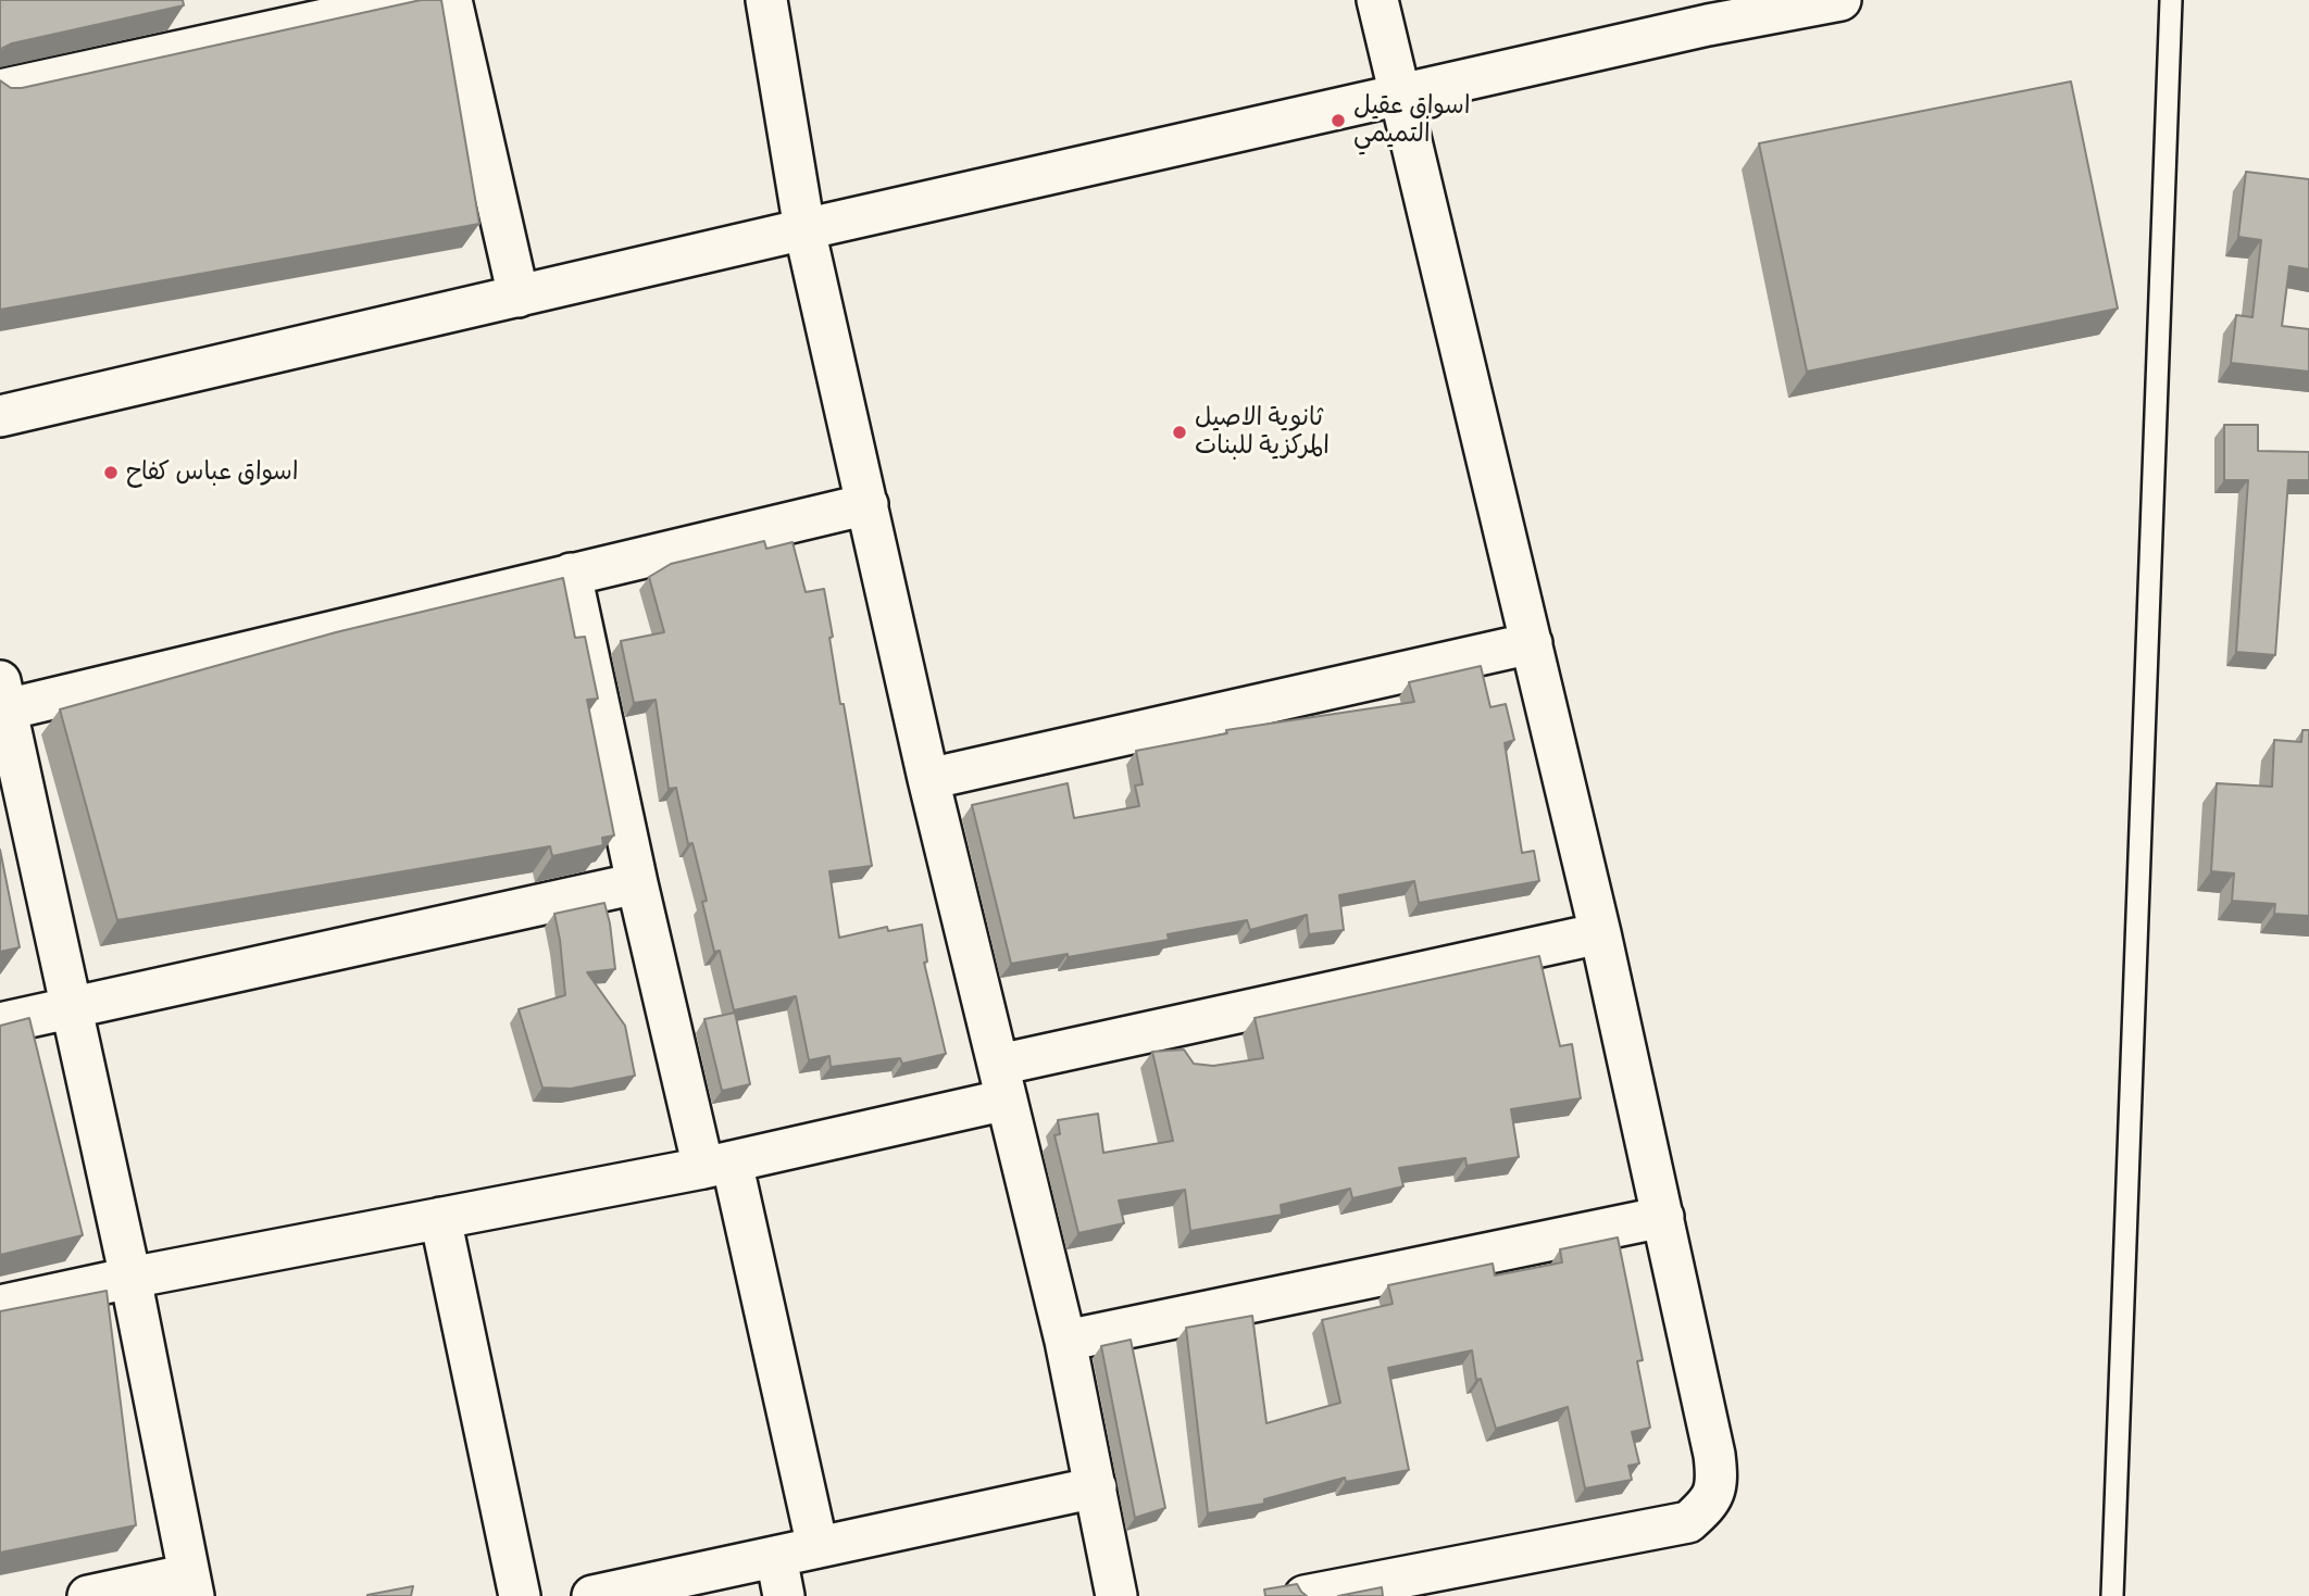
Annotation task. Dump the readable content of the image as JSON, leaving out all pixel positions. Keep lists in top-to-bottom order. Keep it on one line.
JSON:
{"places":["اسواق عقيل التميمي","ثانوية الاصيل المركزية للبنات","اسواق عباس كفاح"]}
